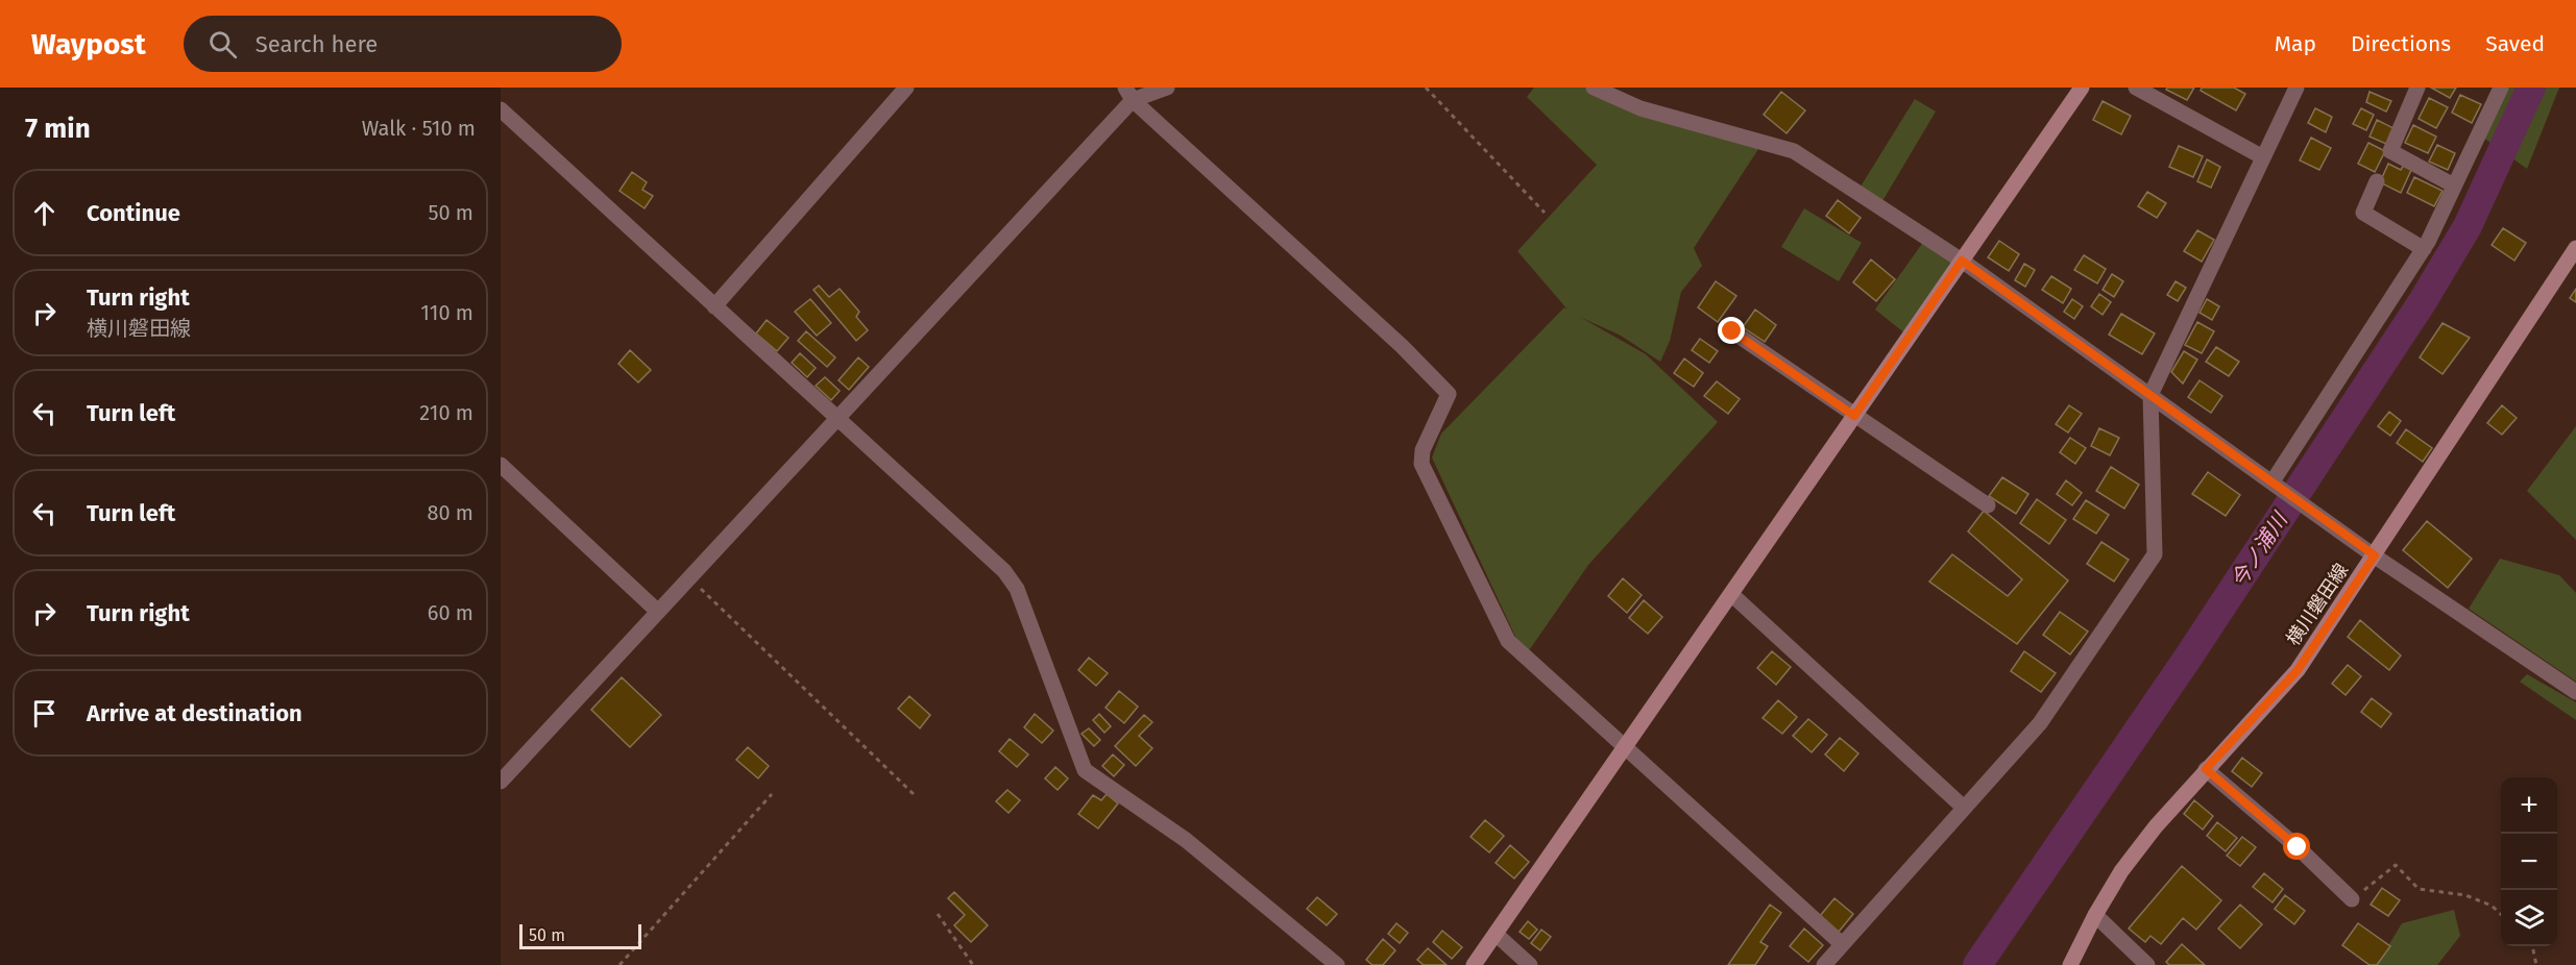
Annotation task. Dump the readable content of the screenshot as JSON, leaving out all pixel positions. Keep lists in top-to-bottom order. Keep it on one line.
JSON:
{"streets":{"street":["横川磐田線"]},"water":["今ノ浦川"],"scale_bar":"50 m","page":{"header":"Waypost","search":"Search here","nav":["Map","Directions","Saved"],"heading":["7 min","Walk · 510 m"],"list":[["Continue","50 m"],["Turn right","横川磐田線","110 m"],["Turn left","210 m"],["Turn left","80 m"],["Turn right","60 m"],"Arrive at destination"],"map_buttons":["+","−"],"scale":"50 m"}}
